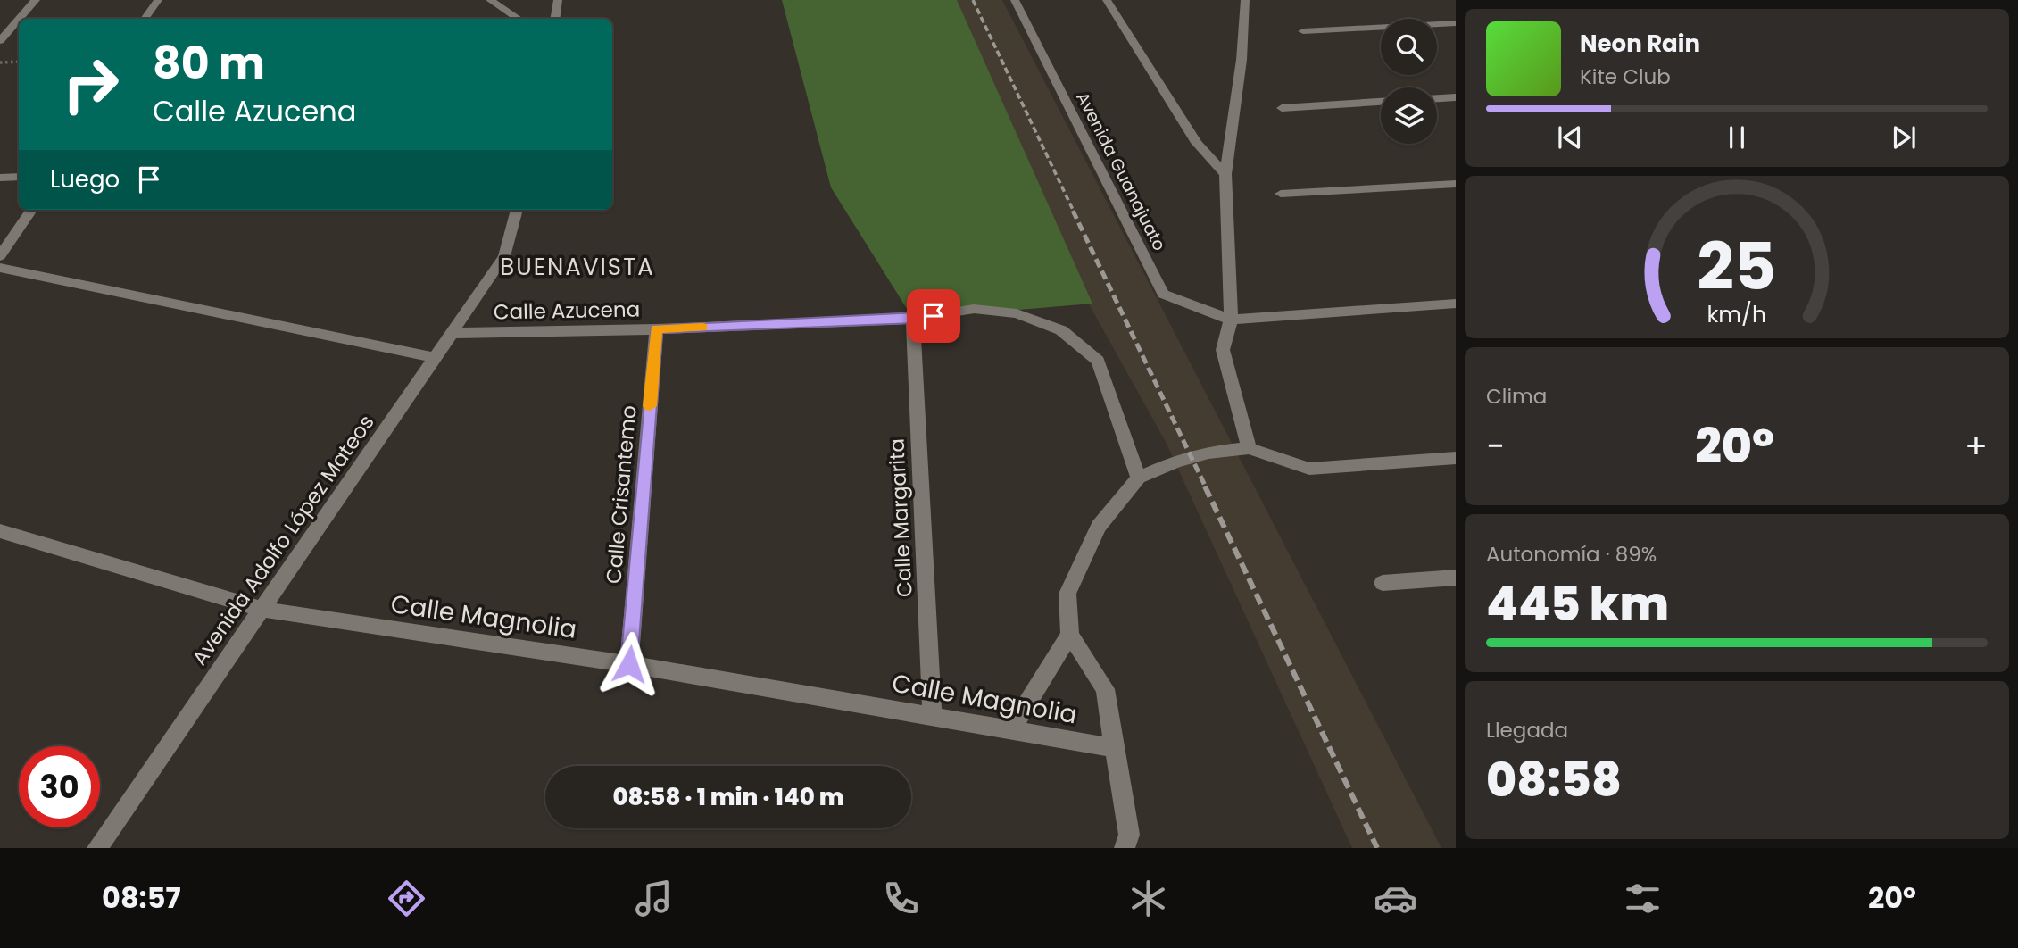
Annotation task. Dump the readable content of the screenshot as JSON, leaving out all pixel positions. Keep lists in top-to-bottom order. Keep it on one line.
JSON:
{"streets":{"street":["Avenida Guanajuato","Calle Azucena","Calle Crisantemo","Calle Margarita","Avenida Adolfo López Mateos","Calle Magnolia"]},"crossings":[["Calle Azucena","Calle Crisantemo"],["Calle Azucena","Calle Margarita"],["Calle Azucena","Avenida Adolfo López Mateos"],["Calle Crisantemo","Calle Magnolia"],["Calle Margarita","Calle Magnolia"],["Avenida Adolfo López Mateos","Calle Magnolia"]],"districts":["BUENAVISTA"],"page":{"turn":["80 m","Calle Azucena"],"song":["Neon Rain","Kite Club"],"then":"Luego","tile":["Clima",["Autonomía · 89%","445 km"],["Llegada","08:58"]],"heat":["−","20°","+"],"limit":"30","trip":"08:58 · 1 min · 140 m","tabs":["08:57","20°"],"gauge":["25","km/h"]}}
